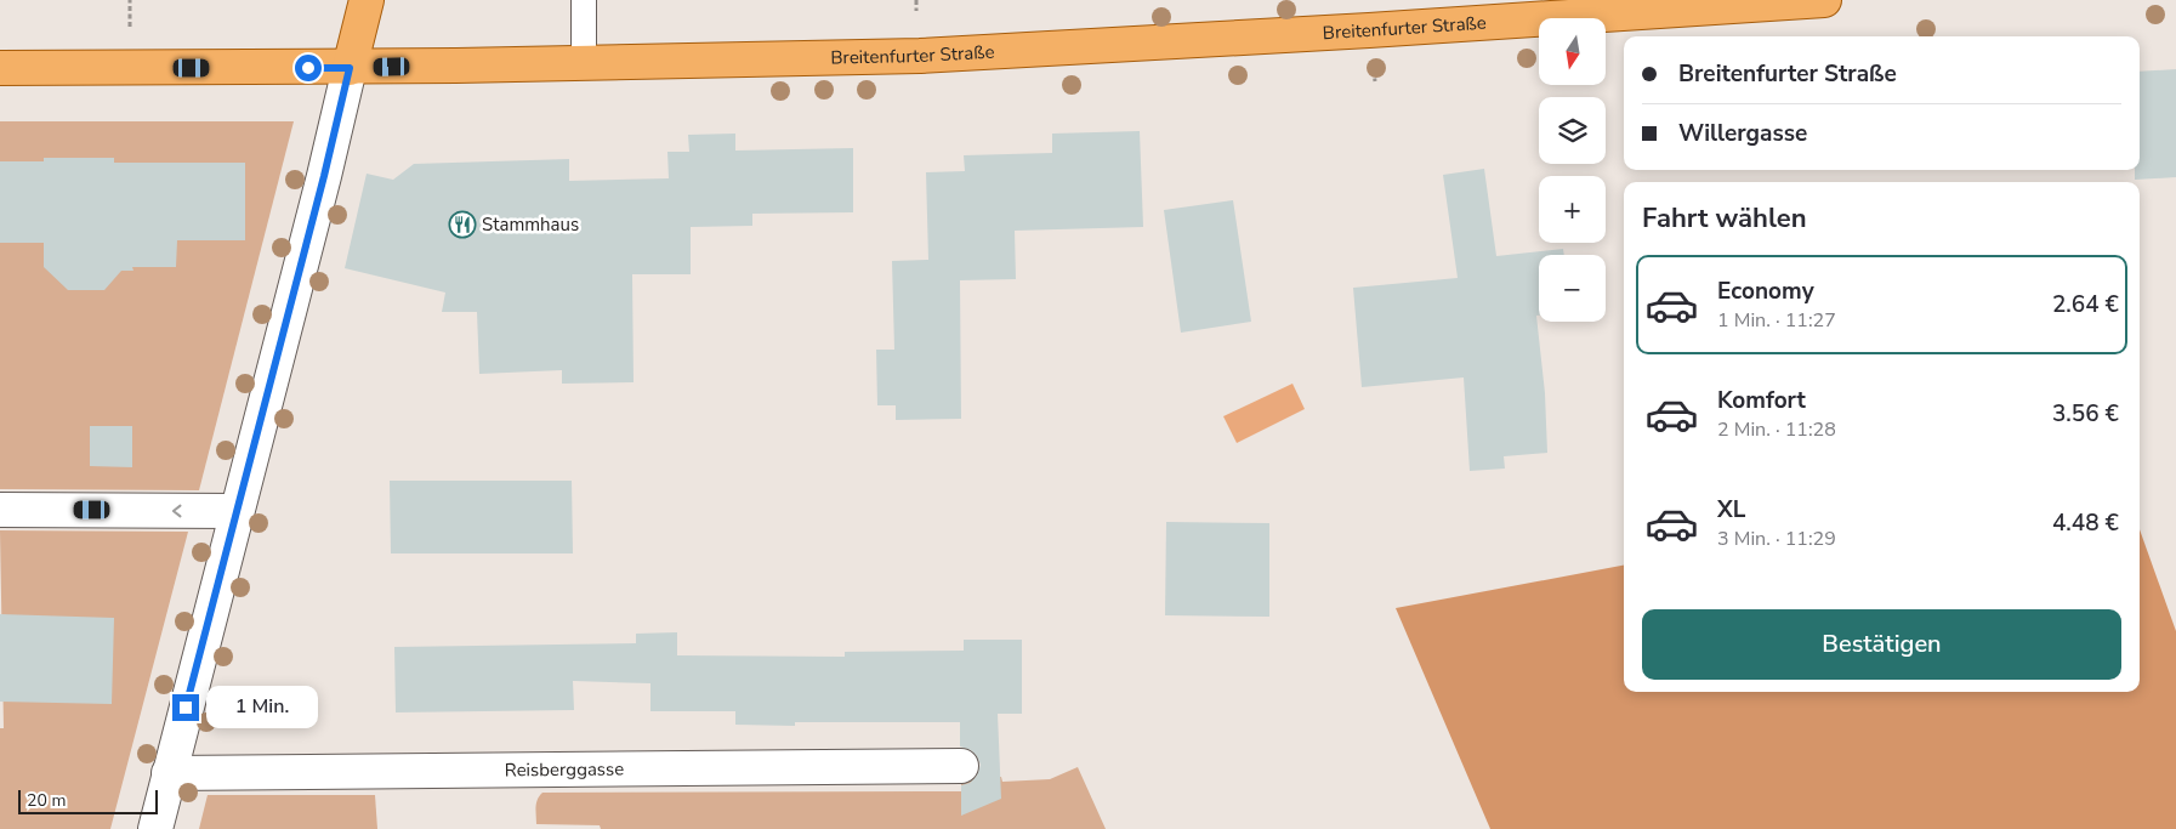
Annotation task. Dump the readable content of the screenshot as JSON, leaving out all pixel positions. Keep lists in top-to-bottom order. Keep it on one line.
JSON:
{"streets":{"main road":["Breitenfurter Straße"],"street":["Reisberggasse"]},"places":{"restaurant":["Stammhaus"]},"scale_bar":"20 m","north":"bottom","page":{"map_buttons":["+","−"],"banner":["Breitenfurter Straße","Willergasse"],"heading":"Fahrt wählen","list":[{"name":"Economy","note":"1 Min. · 11:27","value":"2.64 €"},{"name":"Komfort","note":"2 Min. · 11:28","value":"3.56 €"},{"name":"XL","note":"3 Min. · 11:29","value":"4.48 €"}],"buttons":"Bestätigen","bubble":"1 Min.","scale":"20 m"}}
